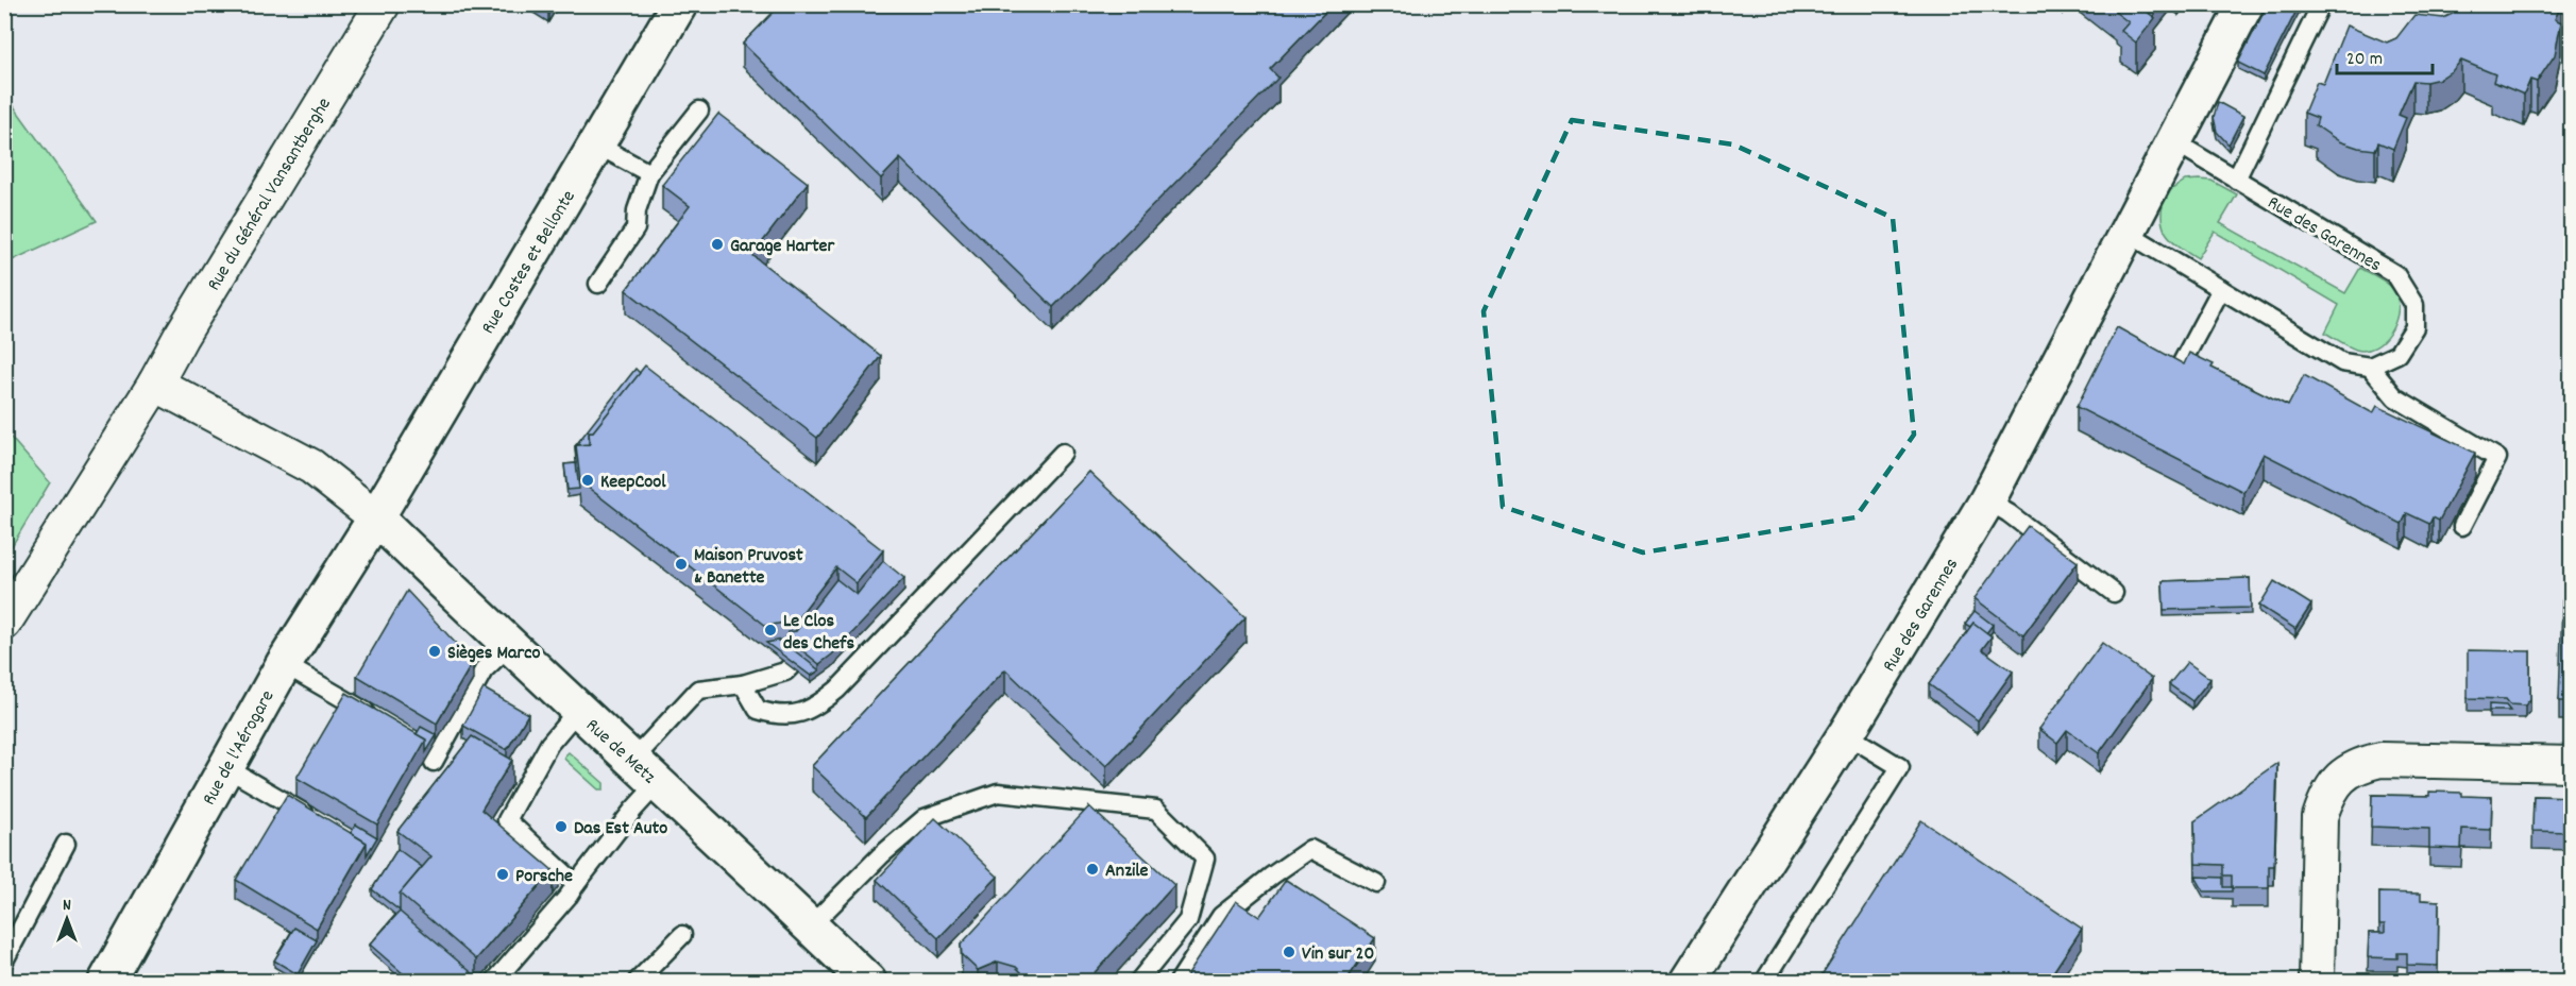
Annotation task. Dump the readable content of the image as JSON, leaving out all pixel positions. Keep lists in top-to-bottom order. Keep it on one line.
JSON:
{"streets":{"main road":["Rue des Garennes","Rue Costes et Bellonte","Rue de l'Aérogare","Rue de Metz"],"street":["Rue du Général Vansantberghe"]},"crossings":[["Rue Costes et Bellonte","Rue de l'Aérogare"],["Rue Costes et Bellonte","Rue de Metz"],["Rue de l'Aérogare","Rue de Metz"]],"places":["Garage Harter","KeepCool","Maison Pruvost & Banette","Le Clos des Chefs","Sièges Marco","Das Est Auto","Anzile","Porsche","Vin sur 20"],"scale_bar":"20 m","north":"top"}
